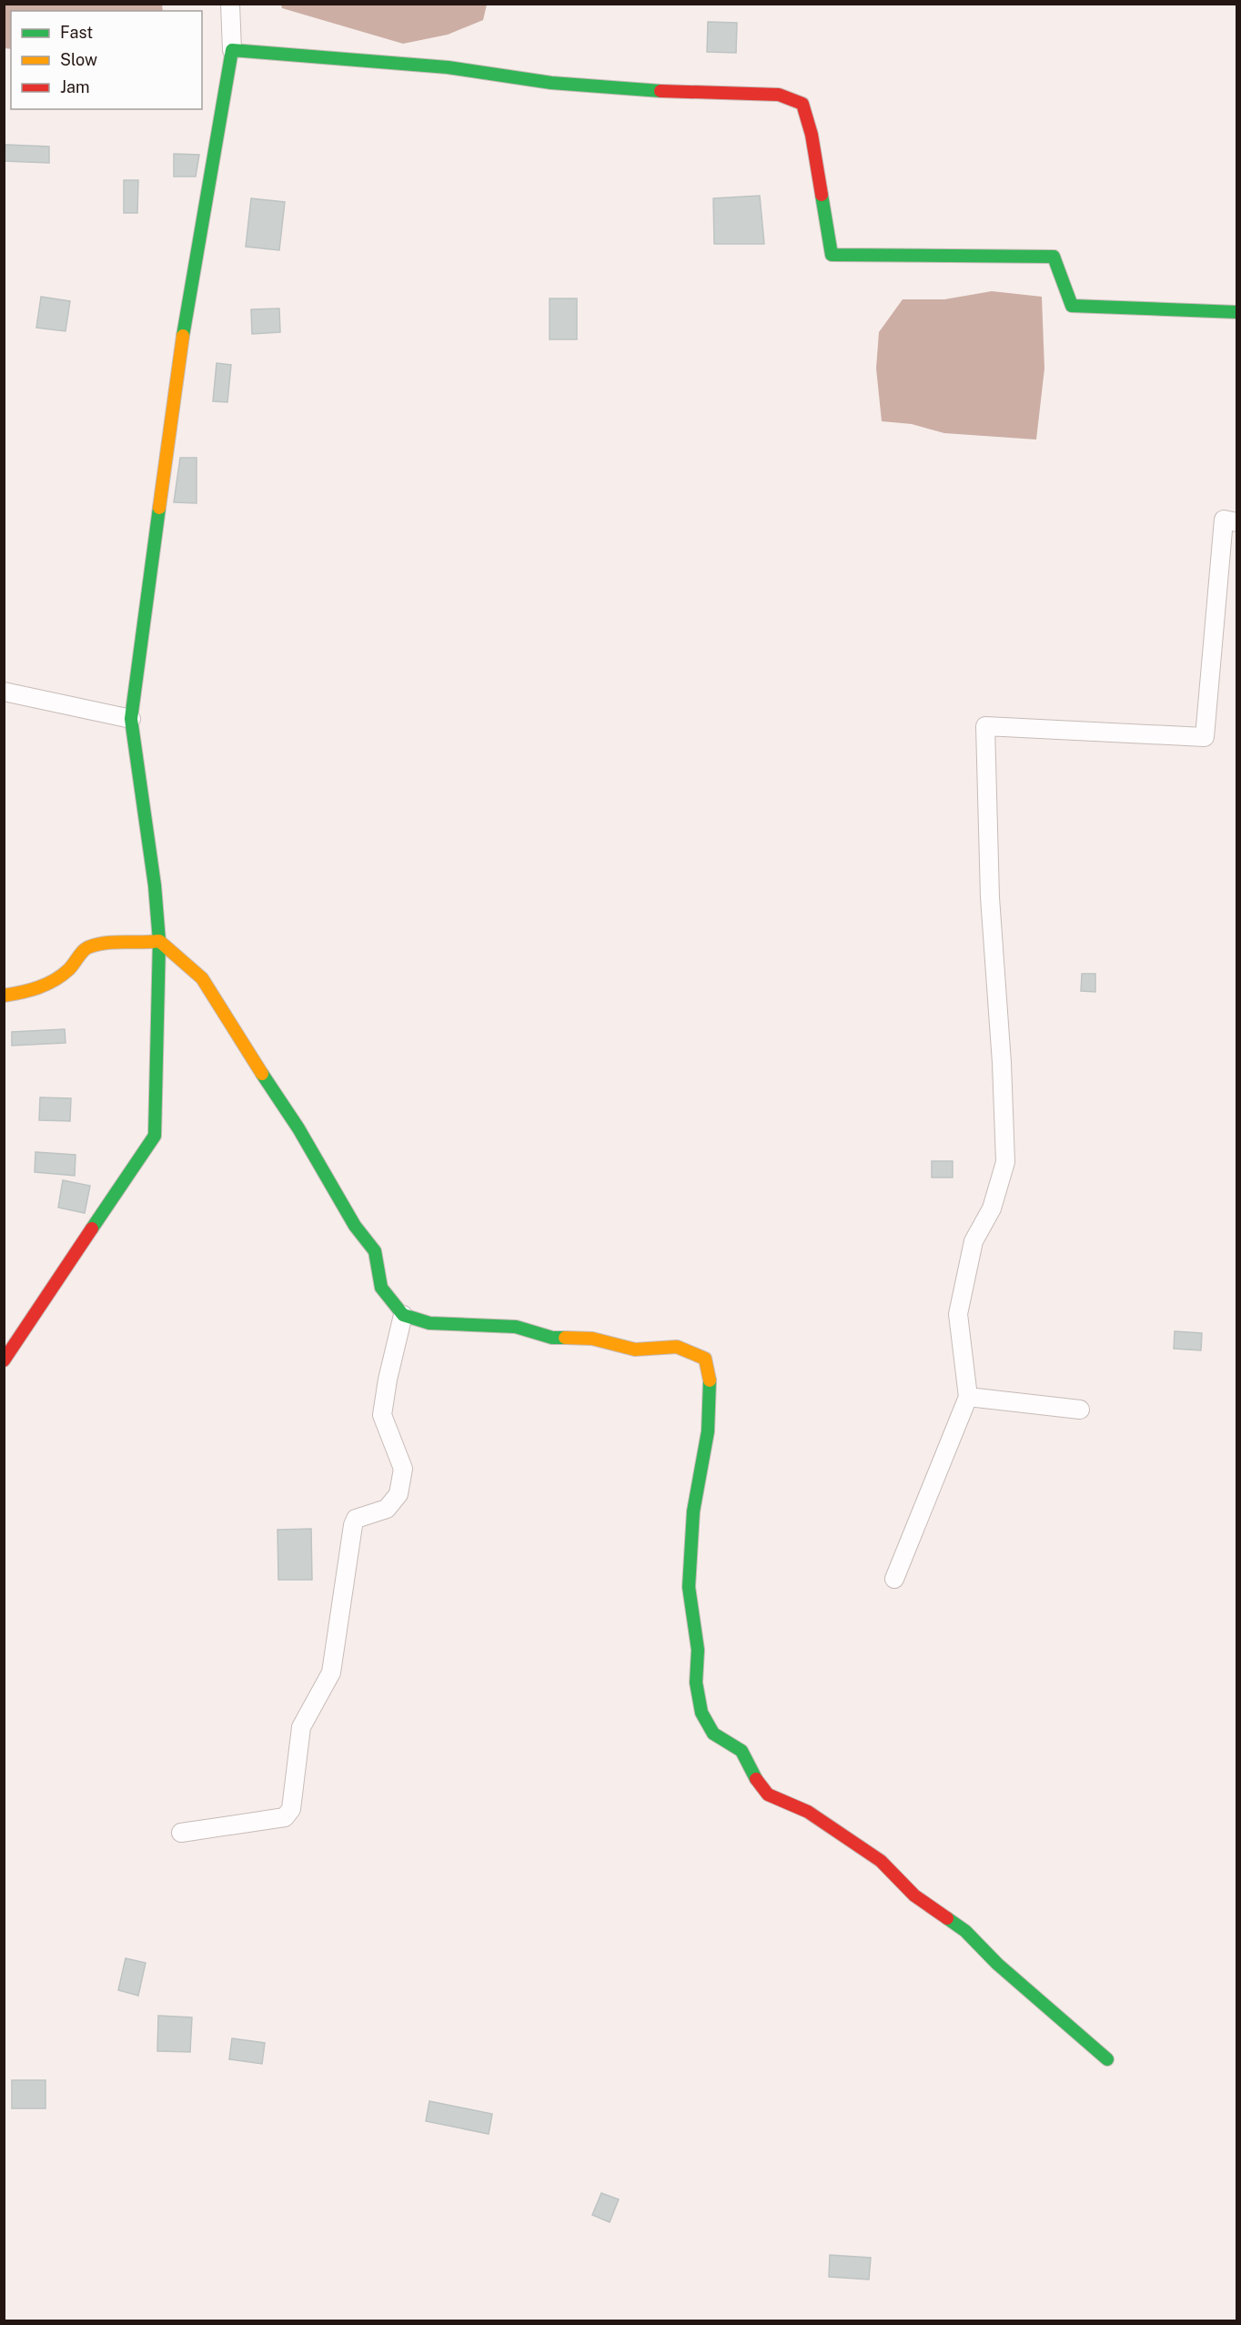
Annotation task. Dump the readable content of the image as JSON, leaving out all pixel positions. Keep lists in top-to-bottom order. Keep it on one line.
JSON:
{"legend":["Fast","Slow","Jam"]}
